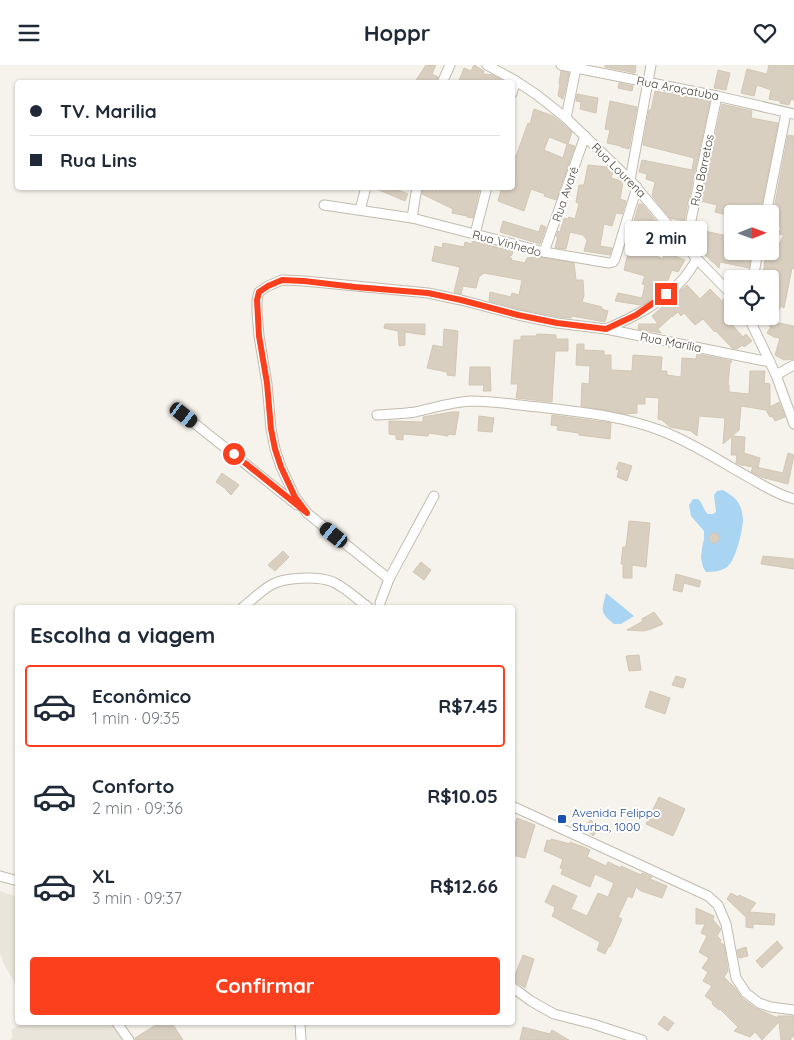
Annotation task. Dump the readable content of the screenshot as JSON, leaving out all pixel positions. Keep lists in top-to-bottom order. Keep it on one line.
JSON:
{"streets":{"street":["Rua Araçatuba","Rua Lourena","Rua Barretos","Rua Avaré","Rua Vinhedo","Rua Marília"]},"crossings":[["Rua Araçatuba","Rua Barretos"],["Rua Lourena","Rua Barretos"],["Rua Lourena","Rua Avaré"],["Rua Lourena","Rua Vinhedo"],["Rua Avaré","Rua Vinhedo"]],"places":{"transit":["Avenida Felippo Sturba, 1000"]},"north":"right","page":{"header":"Hoppr","banner":["TV. Marilia","Rua Lins"],"bubble":"2 min","heading":"Escolha a viagem","list":[{"name":"Econômico","note":"1 min · 09:35","value":"R$7.45"},{"name":"Conforto","note":"2 min · 09:36","value":"R$10.05"},{"name":"XL","note":"3 min · 09:37","value":"R$12.66"}],"buttons":"Confirmar"}}
